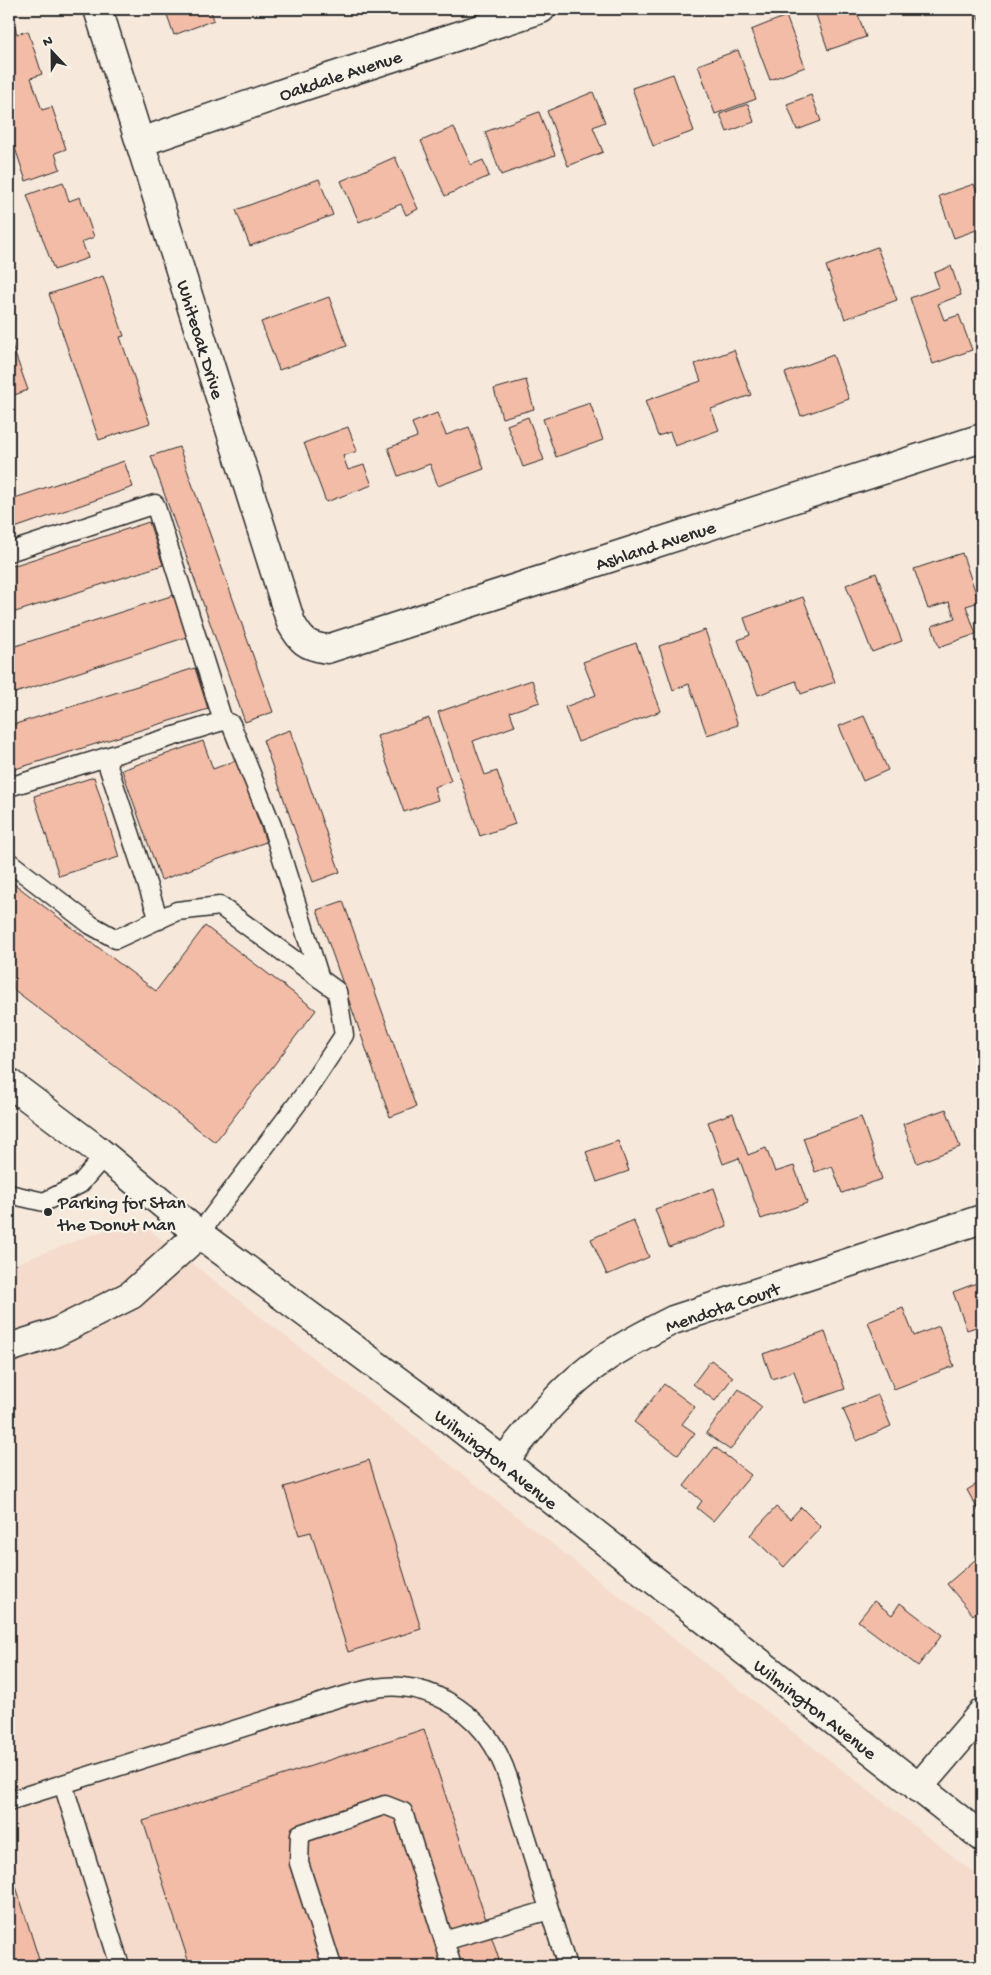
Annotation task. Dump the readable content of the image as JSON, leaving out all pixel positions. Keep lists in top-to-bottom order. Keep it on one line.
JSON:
{"streets":{"street":["Oakdale Avenue","Whiteoak Drive","Ashland Avenue","Mendota Court","Wilmington Avenue"]},"crossings":[["Oakdale Avenue","Whiteoak Drive"],["Whiteoak Drive","Ashland Avenue"],["Mendota Court","Wilmington Avenue"]],"places":["Parking for Stan the Donut Man"],"north":"top"}
